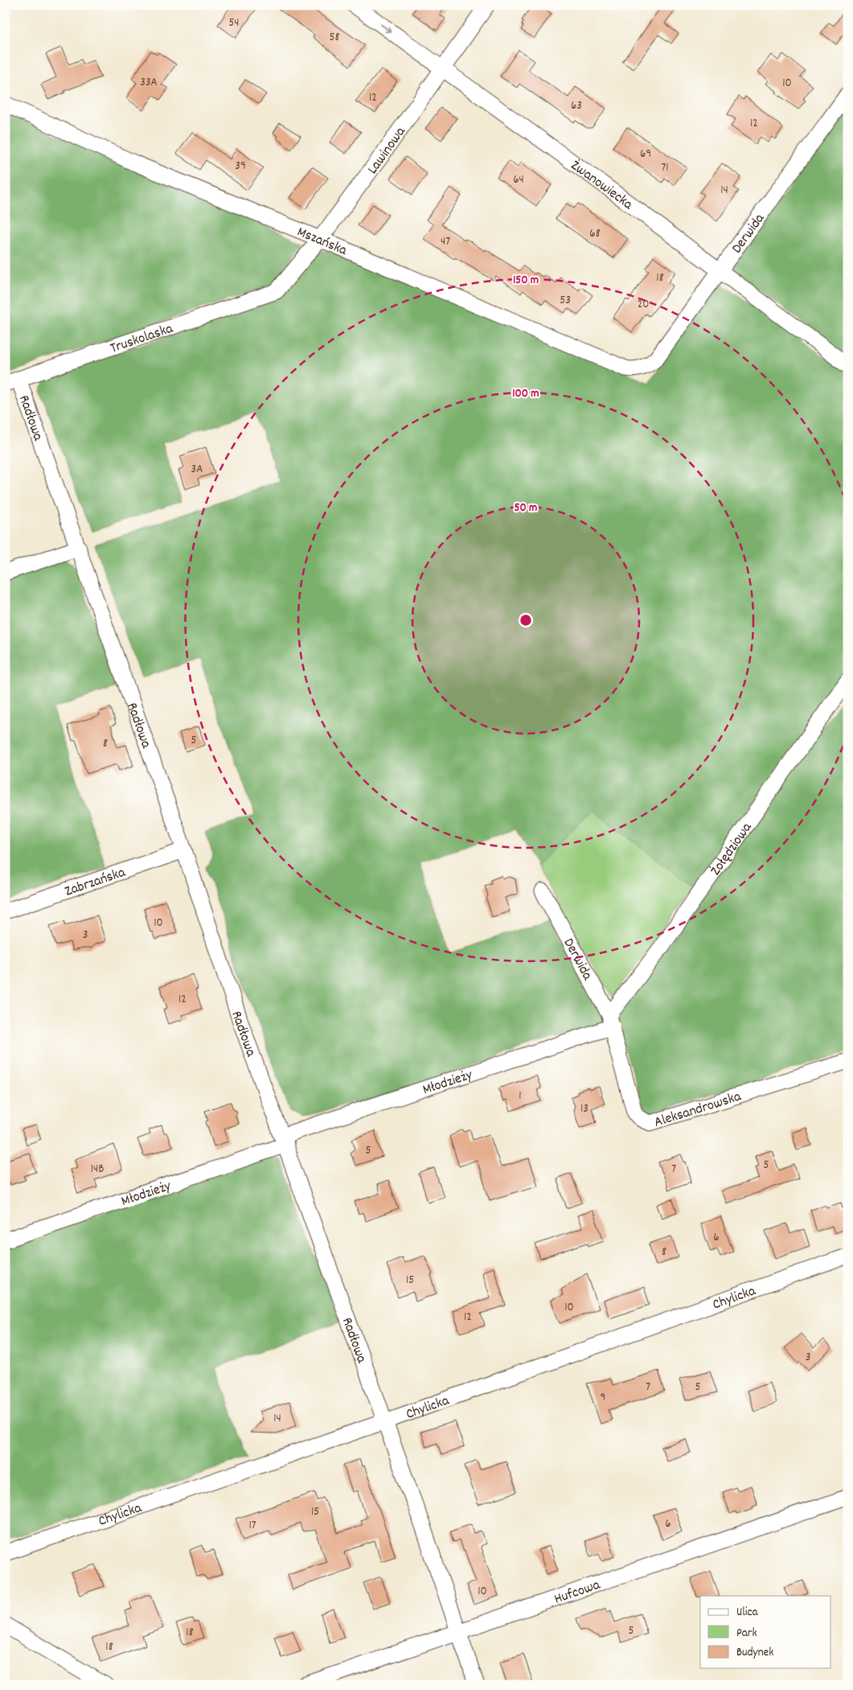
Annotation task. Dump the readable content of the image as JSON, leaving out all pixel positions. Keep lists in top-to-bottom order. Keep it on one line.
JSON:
{"streets":{"street":["Lawinowa","Żwanowiecka","Derwida","Mszańska","Truskolaska","Radłowa","Żołędziowa","Zabrzańska","Młodzieży","Aleksandrowska","Chylicka","Hufcowa"]},"crossings":[["Lawinowa","Żwanowiecka"],["Lawinowa","Mszańska"],["Lawinowa","Truskolaska"],["Żwanowiecka","Derwida"],["Derwida","Mszańska"],["Derwida","Żołędziowa"],["Derwida","Młodzieży"],["Derwida","Aleksandrowska"],["Truskolaska","Radłowa"],["Radłowa","Zabrzańska"],["Radłowa","Młodzieży"],["Radłowa","Chylicka"],["Radłowa","Hufcowa"],["Żołędziowa","Młodzieży"],["Żołędziowa","Aleksandrowska"],["Młodzieży","Aleksandrowska"]],"house_numbers":["54","58","33A","10","12","63","12","69","39","71","64","14","68","47","18","53","20","3A","5","8","10","3","12","1","13","5","5","14B","7","6","8","15","10","12","3","7","5","9","14","15","6","17","10","5","18","18"],"legend":["Ulica","Park","Budynek"],"rings":["150 m","100 m","50 m"]}
